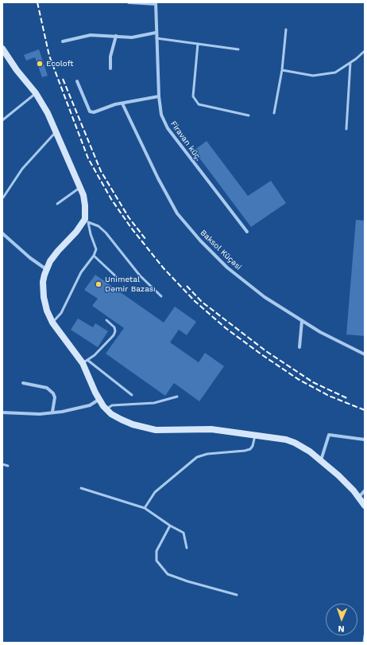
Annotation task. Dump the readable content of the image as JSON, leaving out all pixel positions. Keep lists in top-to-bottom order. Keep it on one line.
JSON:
{"streets":{"street":["Firavan küç.","Baksol Küçəsi"]},"places":["Ecoloft","Unimetal Dəmir Bazası"],"north":"bottom"}
